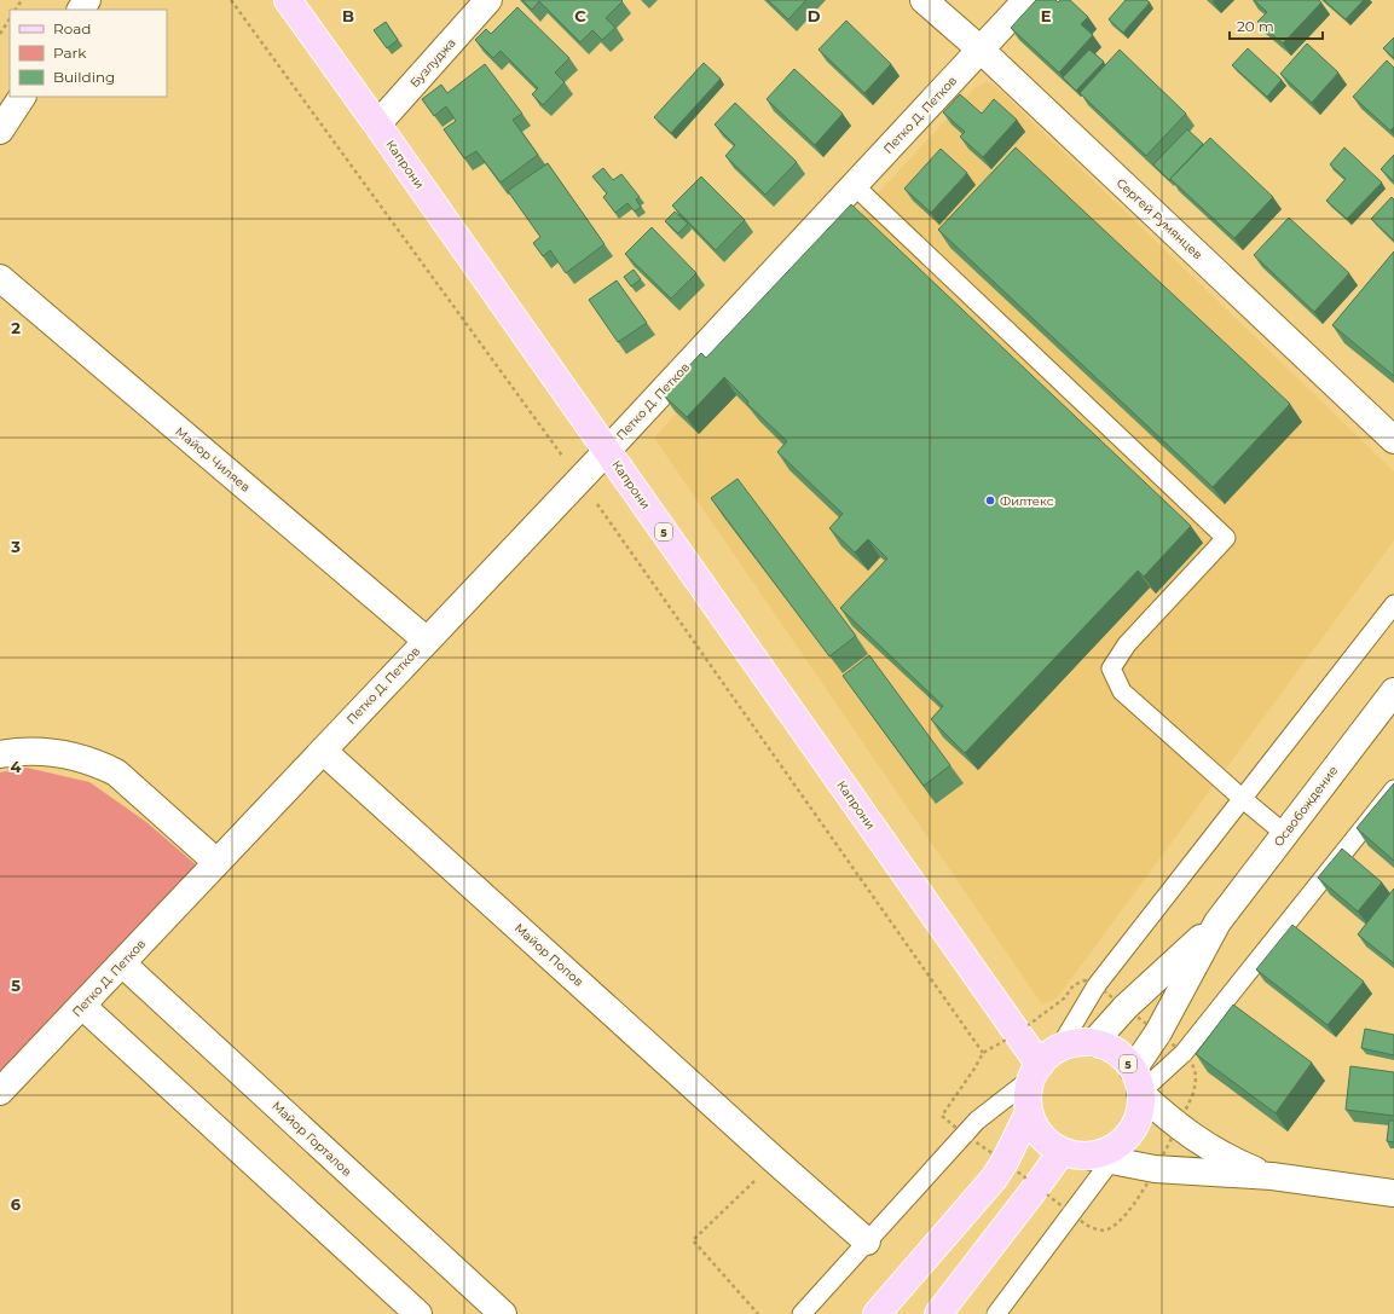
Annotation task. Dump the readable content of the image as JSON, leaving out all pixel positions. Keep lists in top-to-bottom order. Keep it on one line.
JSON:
{"streets":{"main road":["Капрони","5"],"street":["Бузлуджа","Петко Д. Петков","Сергей Румянцев","Майор Чиляев","Освобождение","Майор Попов","Майор Горталов"]},"crossings":[["Бузлуджа","Капрони"],["Петко Д. Петков","Капрони"],["Петко Д. Петков","Сергей Румянцев"],["Петко Д. Петков","Майор Чиляев"],["Петко Д. Петков","Майор Попов"],["Петко Д. Петков","Майор Горталов"],["Капрони","5"],["Капрони","Освобождение"],["5","Освобождение"]],"places":["Филтекс"],"legend":["Road","Park","Building"],"scale_bar":"20 m","grid":{"columns":["B","C","D","E"],"rows":["2","3","4","5","6"]}}
